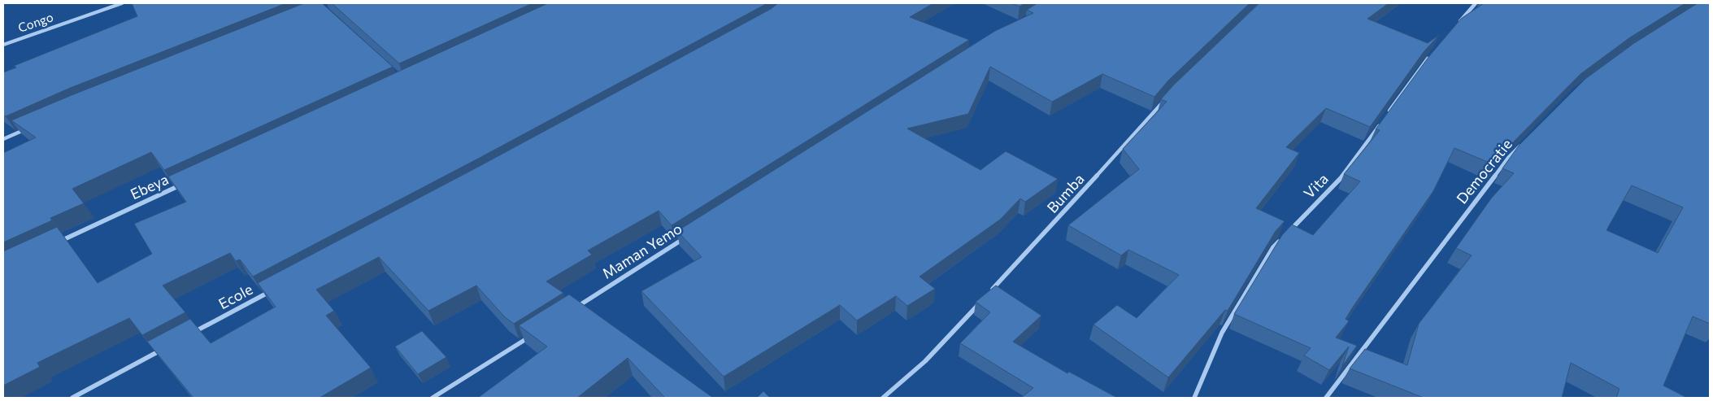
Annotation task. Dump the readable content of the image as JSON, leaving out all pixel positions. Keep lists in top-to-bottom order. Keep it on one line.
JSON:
{"streets":{"street":["Congo","Democratie","Vita","Ebeya","Bumba","Maman Yemo","Ecole"]}}
